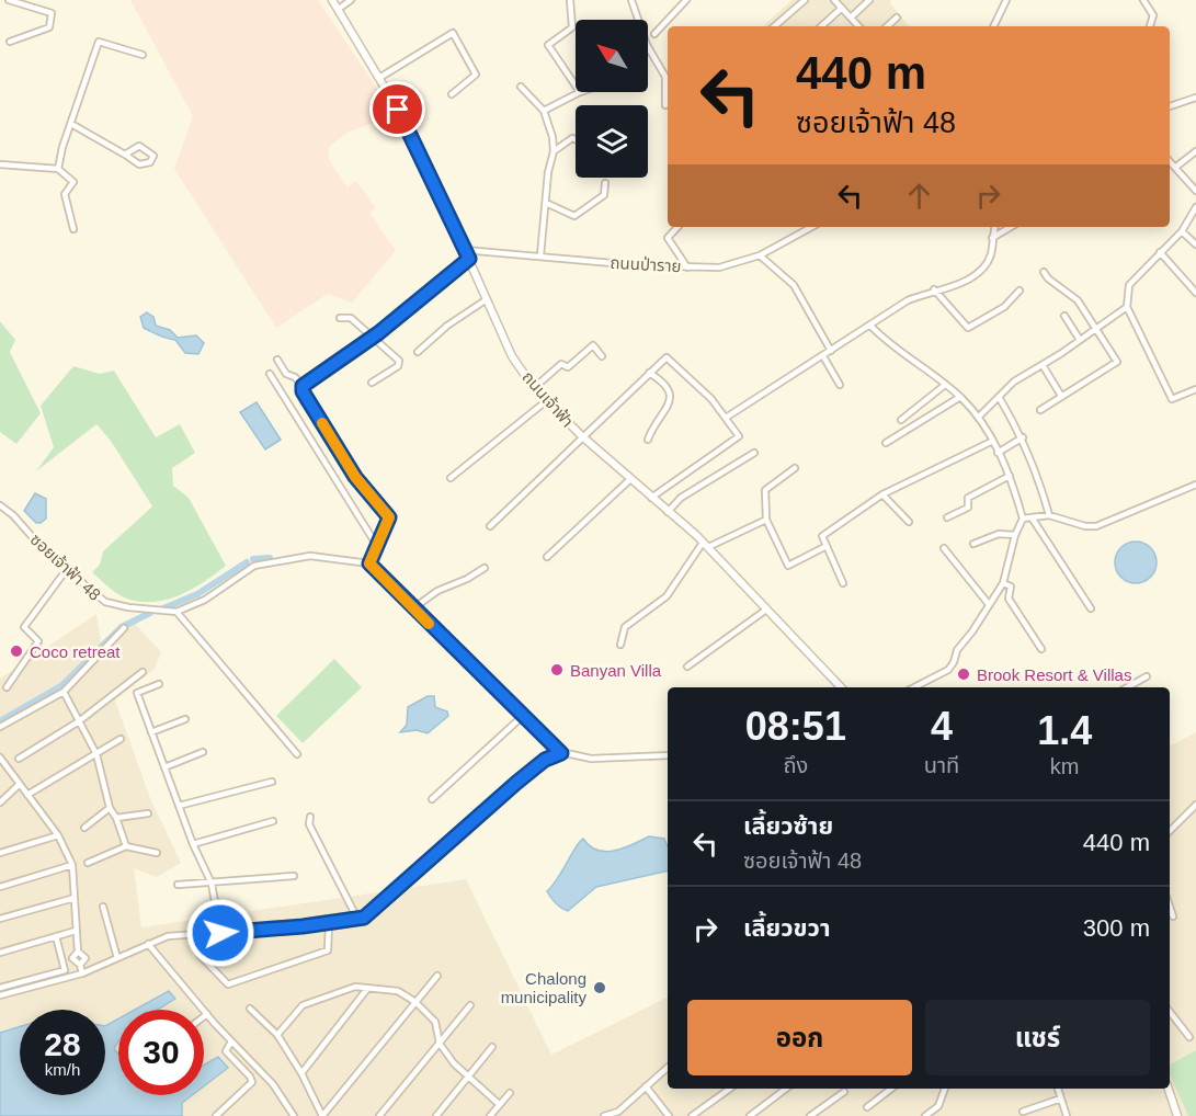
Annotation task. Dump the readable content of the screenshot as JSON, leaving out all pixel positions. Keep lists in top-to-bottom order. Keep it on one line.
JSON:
{"streets":{"main road":["ถนนเจ้าฟ้า"],"street":["ถนนป่าราย","ซอยเจ้าฟ้า 48"]},"crossings":[["ถนนป่าราย","ถนนเจ้าฟ้า"]],"places":["Coco retreat","Banyan Villa","Brook Resort & Villas","Chalong municipality"],"north":"top left","page":{"turn":["440 m","ซอยเจ้าฟ้า 48"],"eta":["08:51","ถึง","4","นาที","1.4","km"],"list":[{"name":"เลี้ยวซ้าย","note":"ซอยเจ้าฟ้า 48","value":"440 m"},{"name":"เลี้ยวขวา","value":"300 m"}],"buttons":["ออก","แชร์"],"speed":"28 km/h","limit":"30"}}
